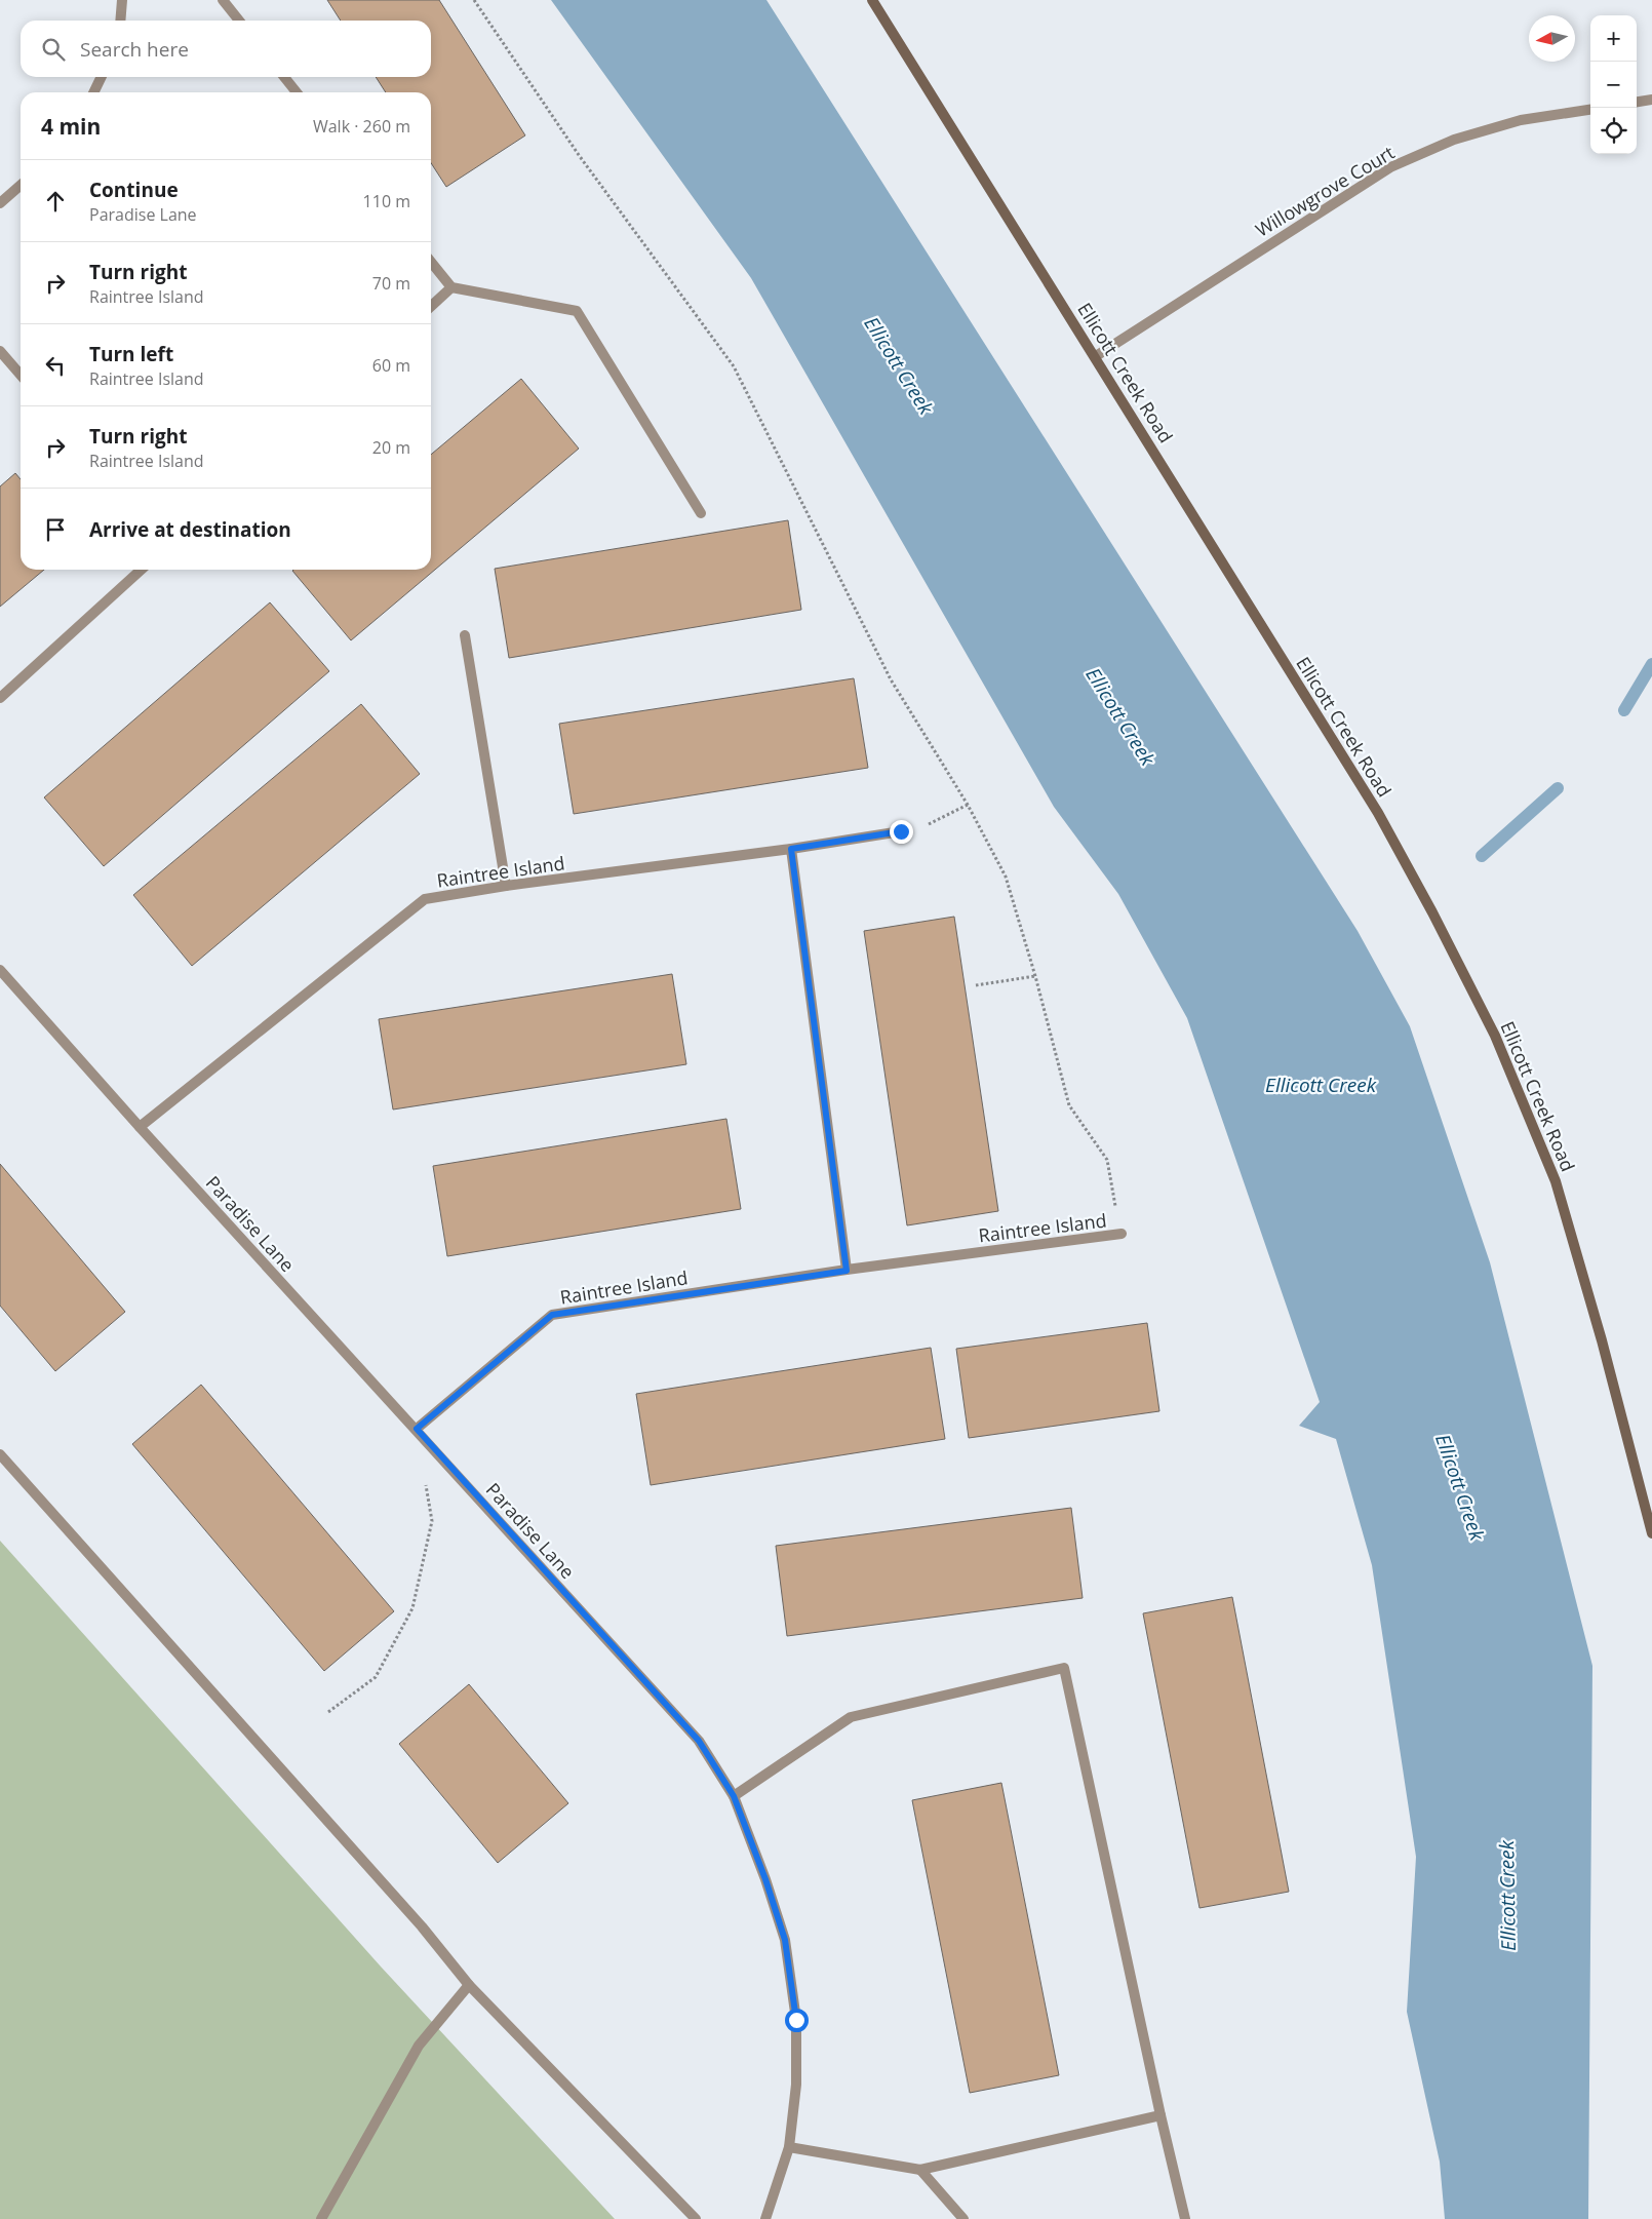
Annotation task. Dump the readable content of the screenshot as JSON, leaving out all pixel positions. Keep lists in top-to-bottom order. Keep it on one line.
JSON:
{"streets":{"street":["Willowgrove Court","Ellicott Creek Road","Raintree Island","Paradise Lane"]},"crossings":[["Willowgrove Court","Ellicott Creek Road"],["Raintree Island","Paradise Lane"]],"water":["Ellicott Creek"],"north":"left","page":{"map_buttons":["+","−"],"search":"Search here","heading":["4 min","Walk · 260 m"],"list":[["Continue","Paradise Lane","110 m"],["Turn right","Raintree Island","70 m"],["Turn left","Raintree Island","60 m"],["Turn right","Raintree Island","20 m"],"Arrive at destination"]}}
